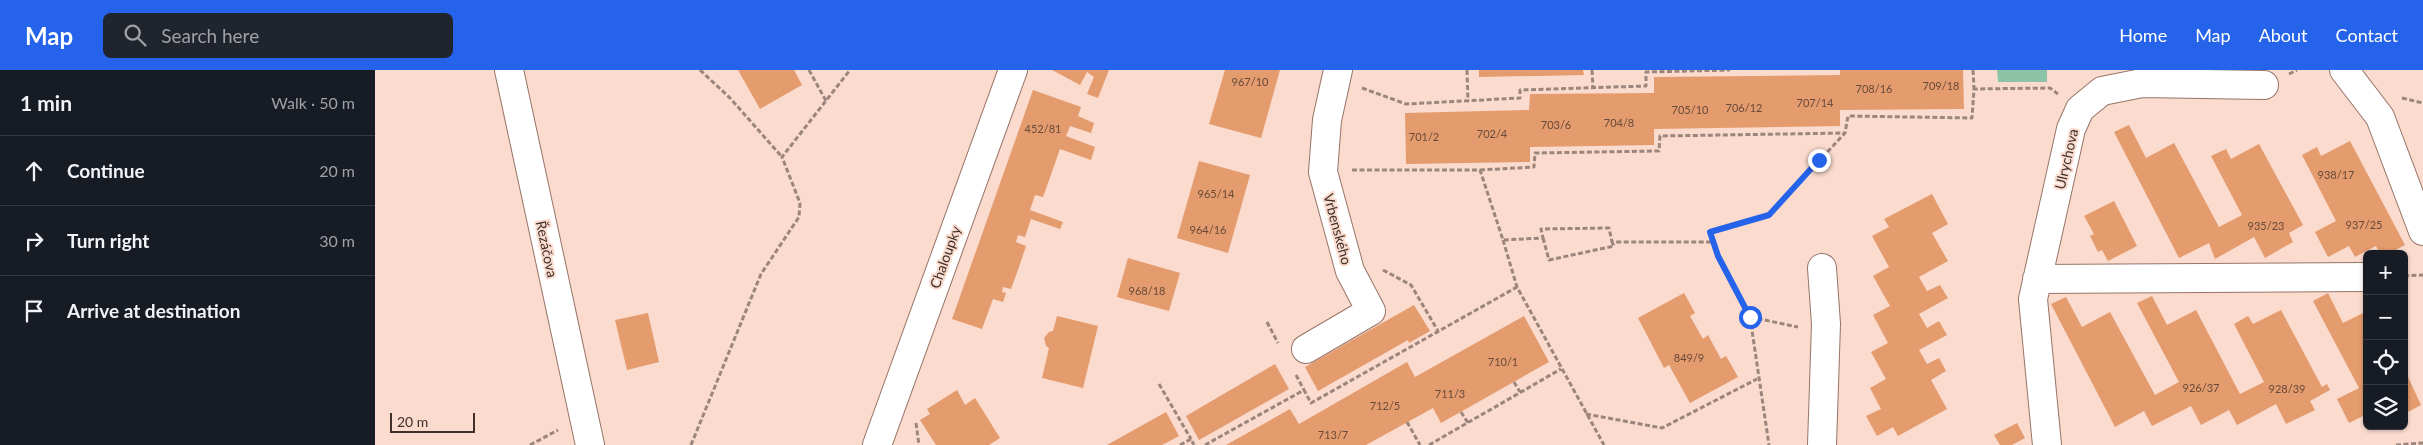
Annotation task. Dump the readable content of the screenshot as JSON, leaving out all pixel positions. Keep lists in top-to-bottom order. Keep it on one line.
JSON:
{"streets":{"street":["Ulrychova","Vrbenského","Řezáčova","Chaloupky"]},"house_numbers":["967/10","709/18","708/16","707/14","706/12","705/10","704/8","703/6","452/81","702/4","701/2","938/17","965/14","937/25","935/23","964/16","968/18","849/9","710/1","926/37","928/39","711/3","712/5","713/7"],"scale_bar":"20 m","page":{"header":"Map","search":"Search here","nav":["Home","Map","About","Contact"],"heading":["1 min","Walk · 50 m"],"list":[["Continue","20 m"],["Turn right","30 m"],"Arrive at destination"],"map_buttons":["+","−"],"scale":"20 m"}}
